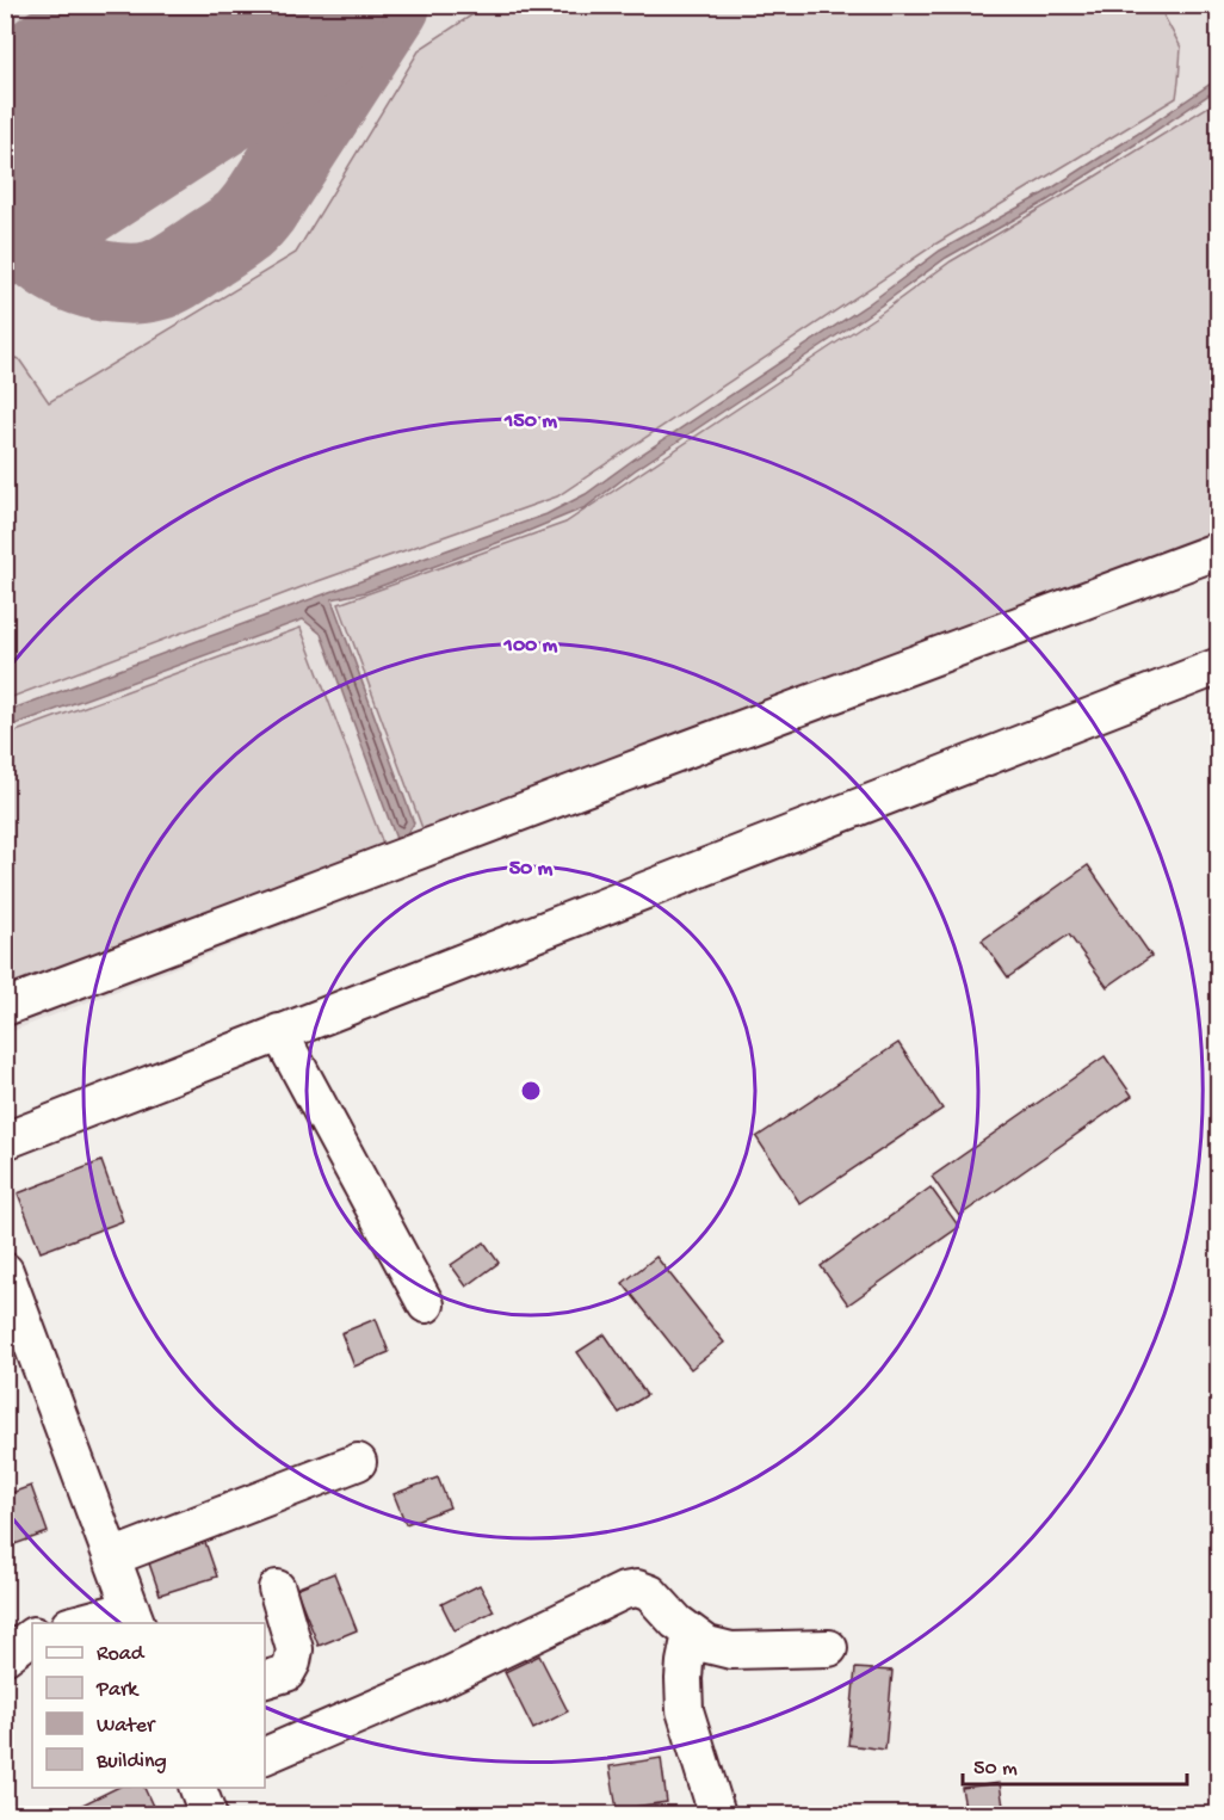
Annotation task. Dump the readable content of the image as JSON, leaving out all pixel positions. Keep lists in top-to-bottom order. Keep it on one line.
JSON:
{"legend":["Road","Park","Water","Building"],"scale_bar":"50 m","rings":["150 m","100 m","50 m"]}
